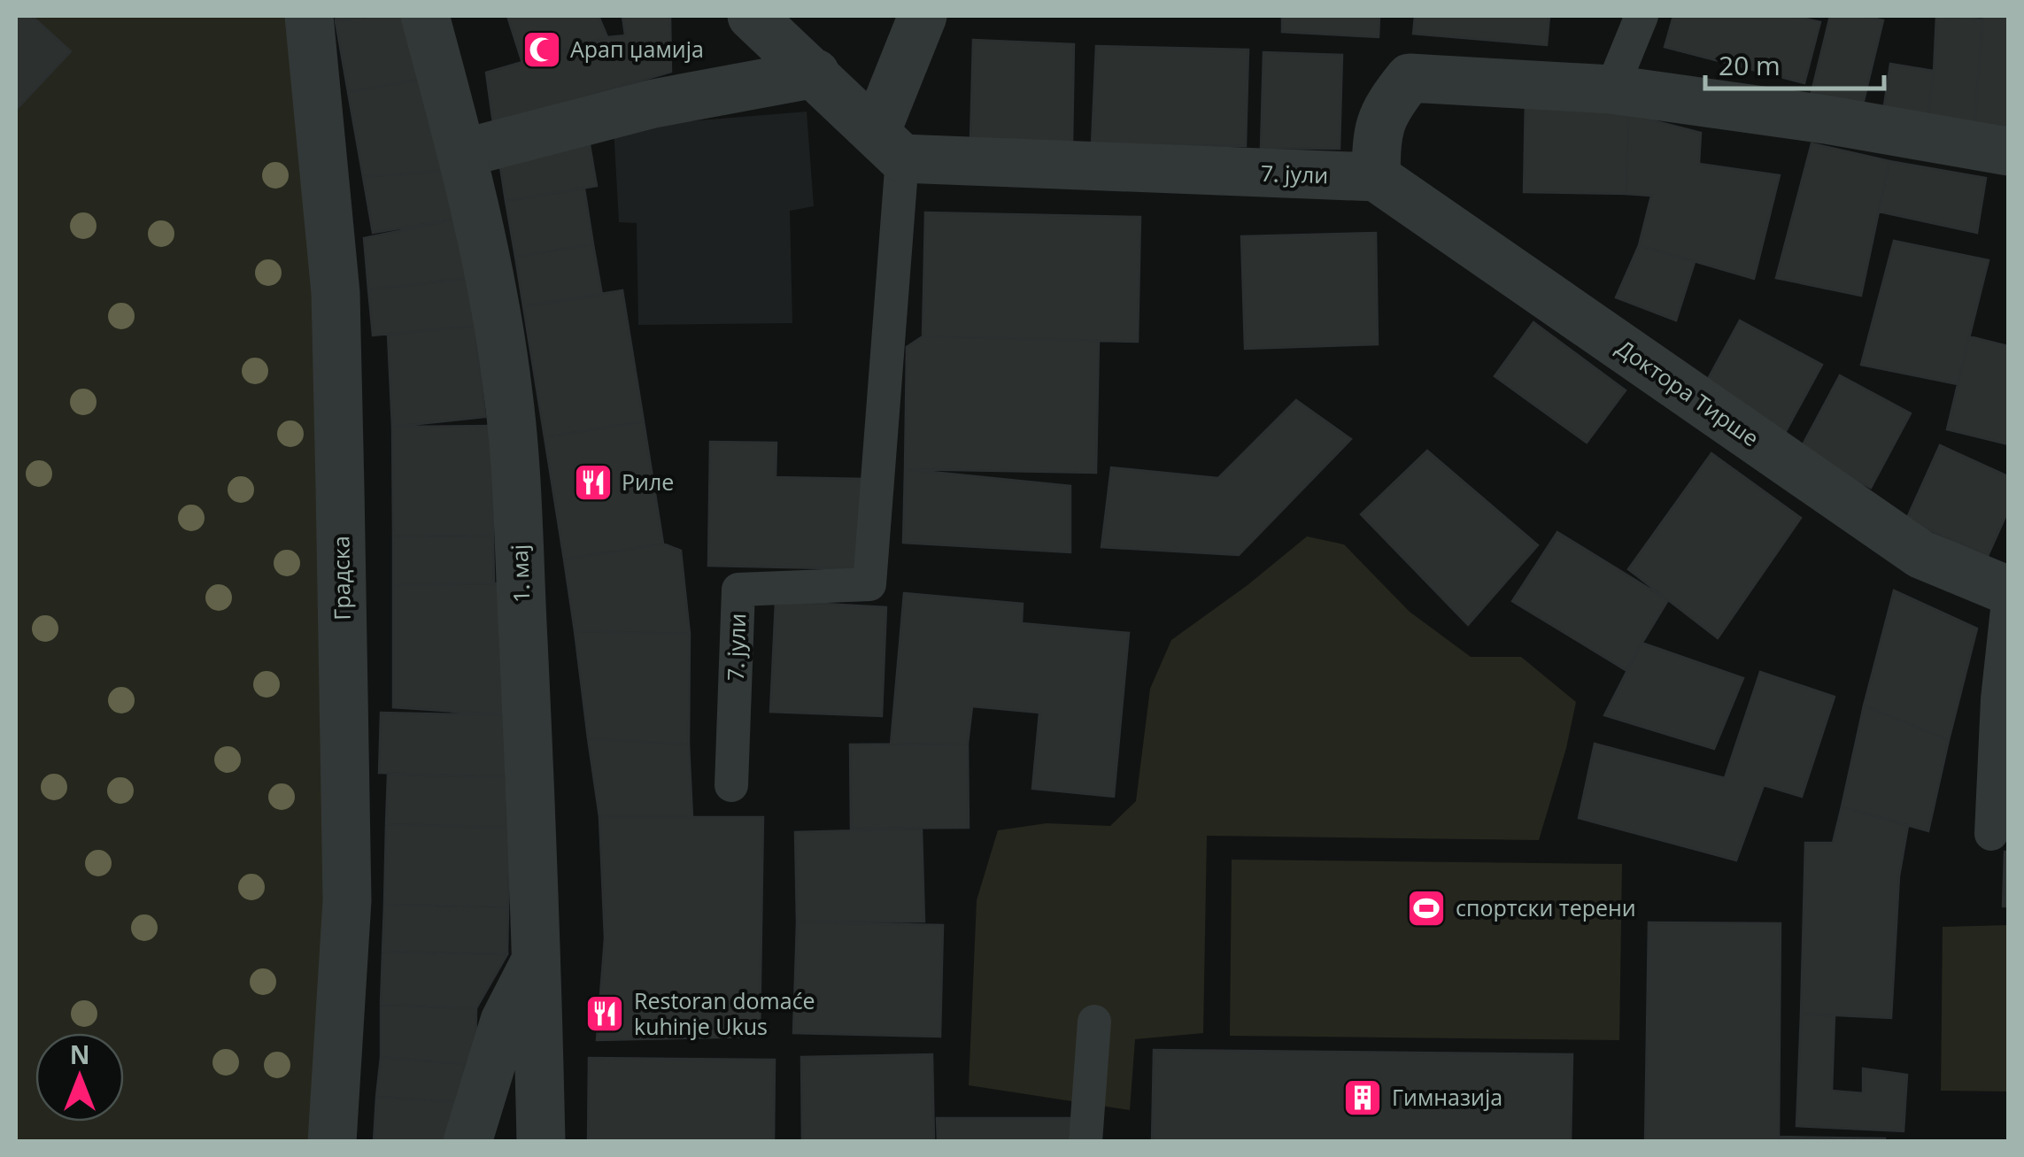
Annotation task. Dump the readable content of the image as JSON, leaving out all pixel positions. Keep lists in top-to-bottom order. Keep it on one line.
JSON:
{"streets":{"street":["7. јули","Доктора Тирше","1. мај","Градска"]},"crossings":[["7. јули","Доктора Тирше"]],"places":{"mosque":["Арап џамија"],"restaurant":["Риле","Restoran domaće kuhinje Ukus"],"sports":["спортски терени"],"building":["Гимназија"]},"scale_bar":"20 m","north":"top"}
